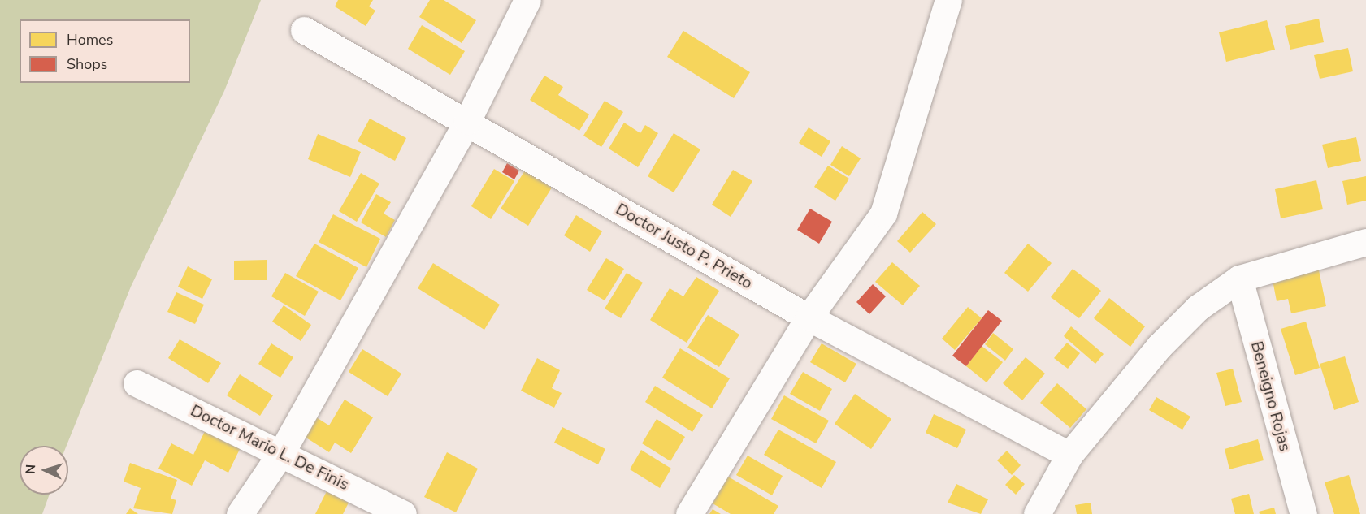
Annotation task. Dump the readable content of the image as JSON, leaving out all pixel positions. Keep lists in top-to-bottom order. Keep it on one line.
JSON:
{"streets":{"street":["Doctor Justo P. Prieto","Beneigno Rojas","Doctor Mario L. De Finis"]},"legend":["Homes","Shops"],"north":"left"}
